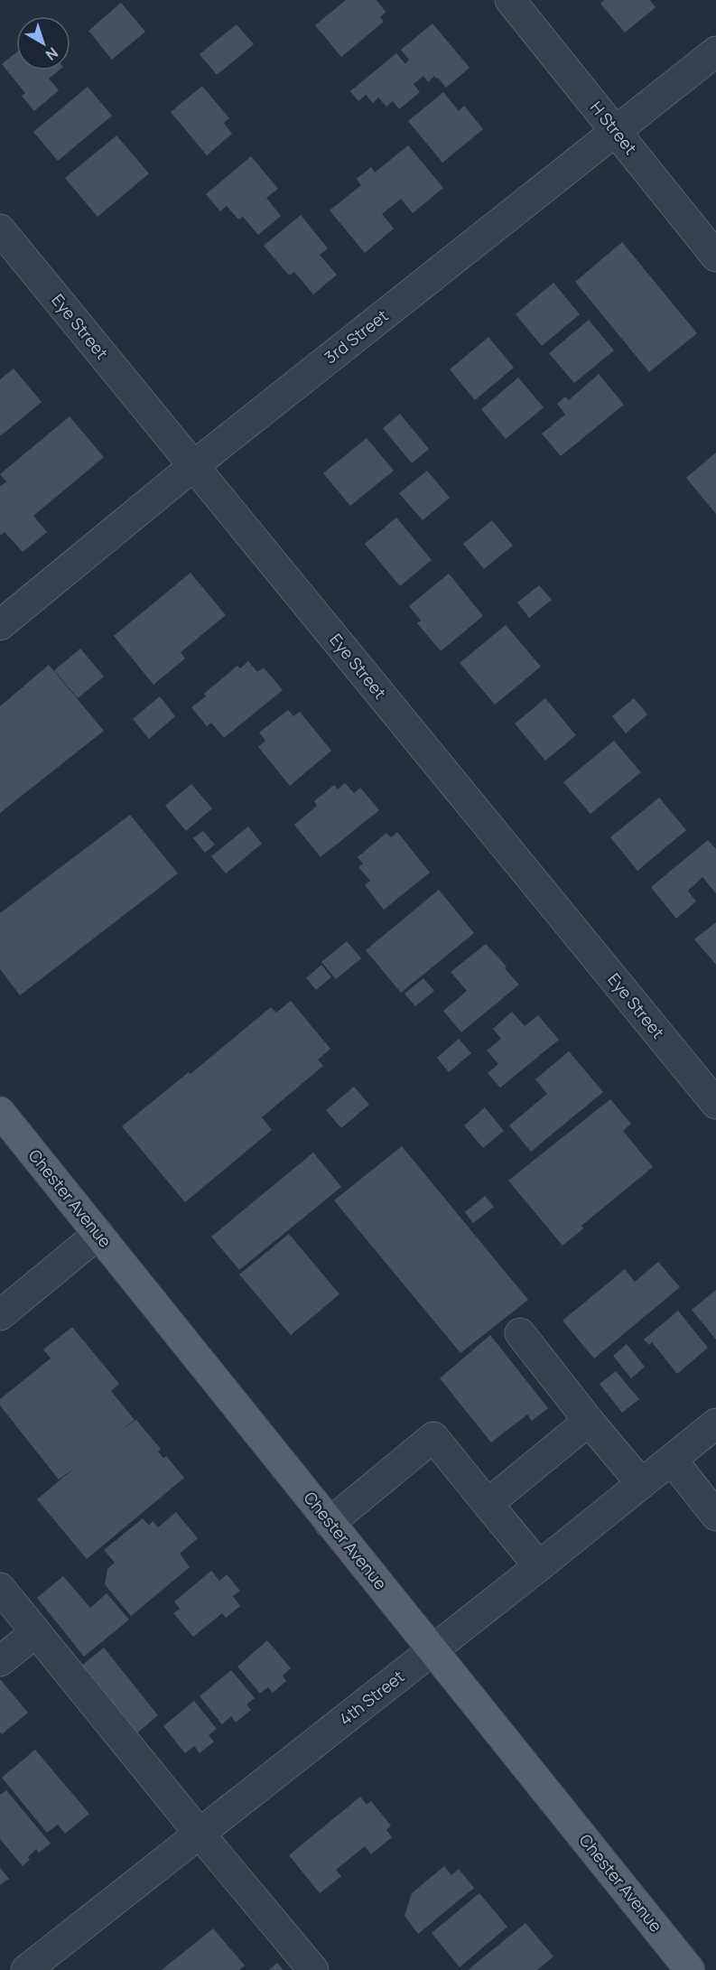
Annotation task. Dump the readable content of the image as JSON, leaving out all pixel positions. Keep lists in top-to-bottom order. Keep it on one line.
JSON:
{"streets":{"main road":["Chester Avenue"],"street":["H Street","Eye Street","3rd Street","4th Street"]},"crossings":[["H Street","3rd Street"],["Eye Street","3rd Street"],["Chester Avenue","4th Street"]],"north":"bottom right"}
